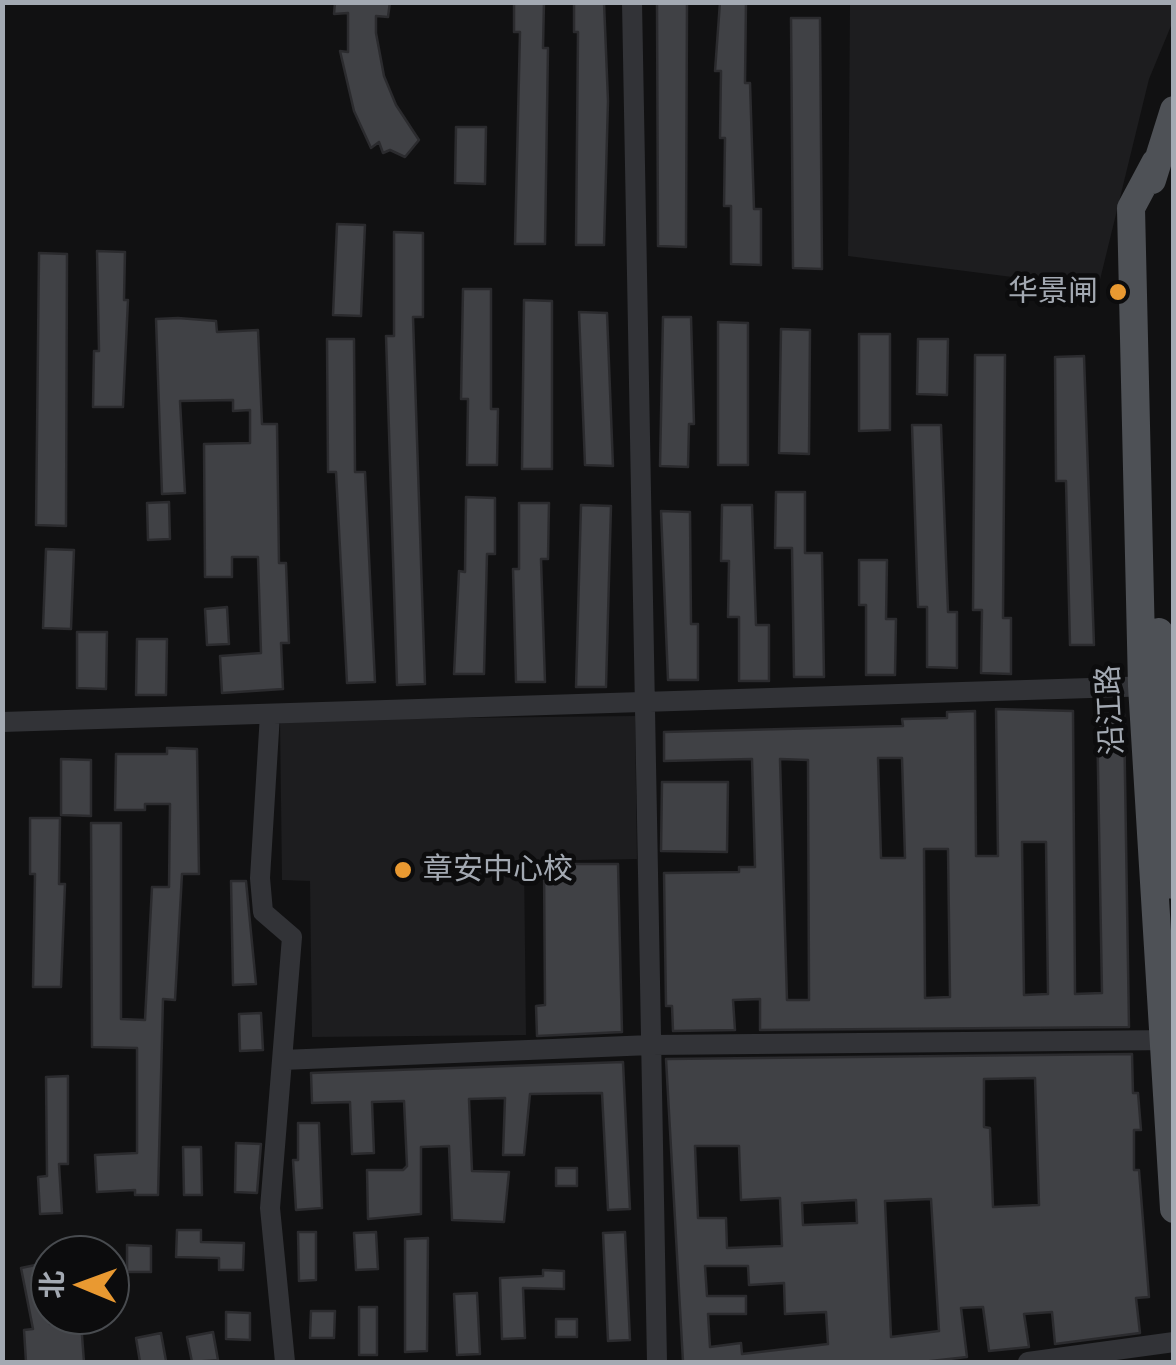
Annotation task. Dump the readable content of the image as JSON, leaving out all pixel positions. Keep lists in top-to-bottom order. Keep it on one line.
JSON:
{"streets":{"main road":["沿江路"]},"places":["华景闸","章安中心校"],"north":"left"}
